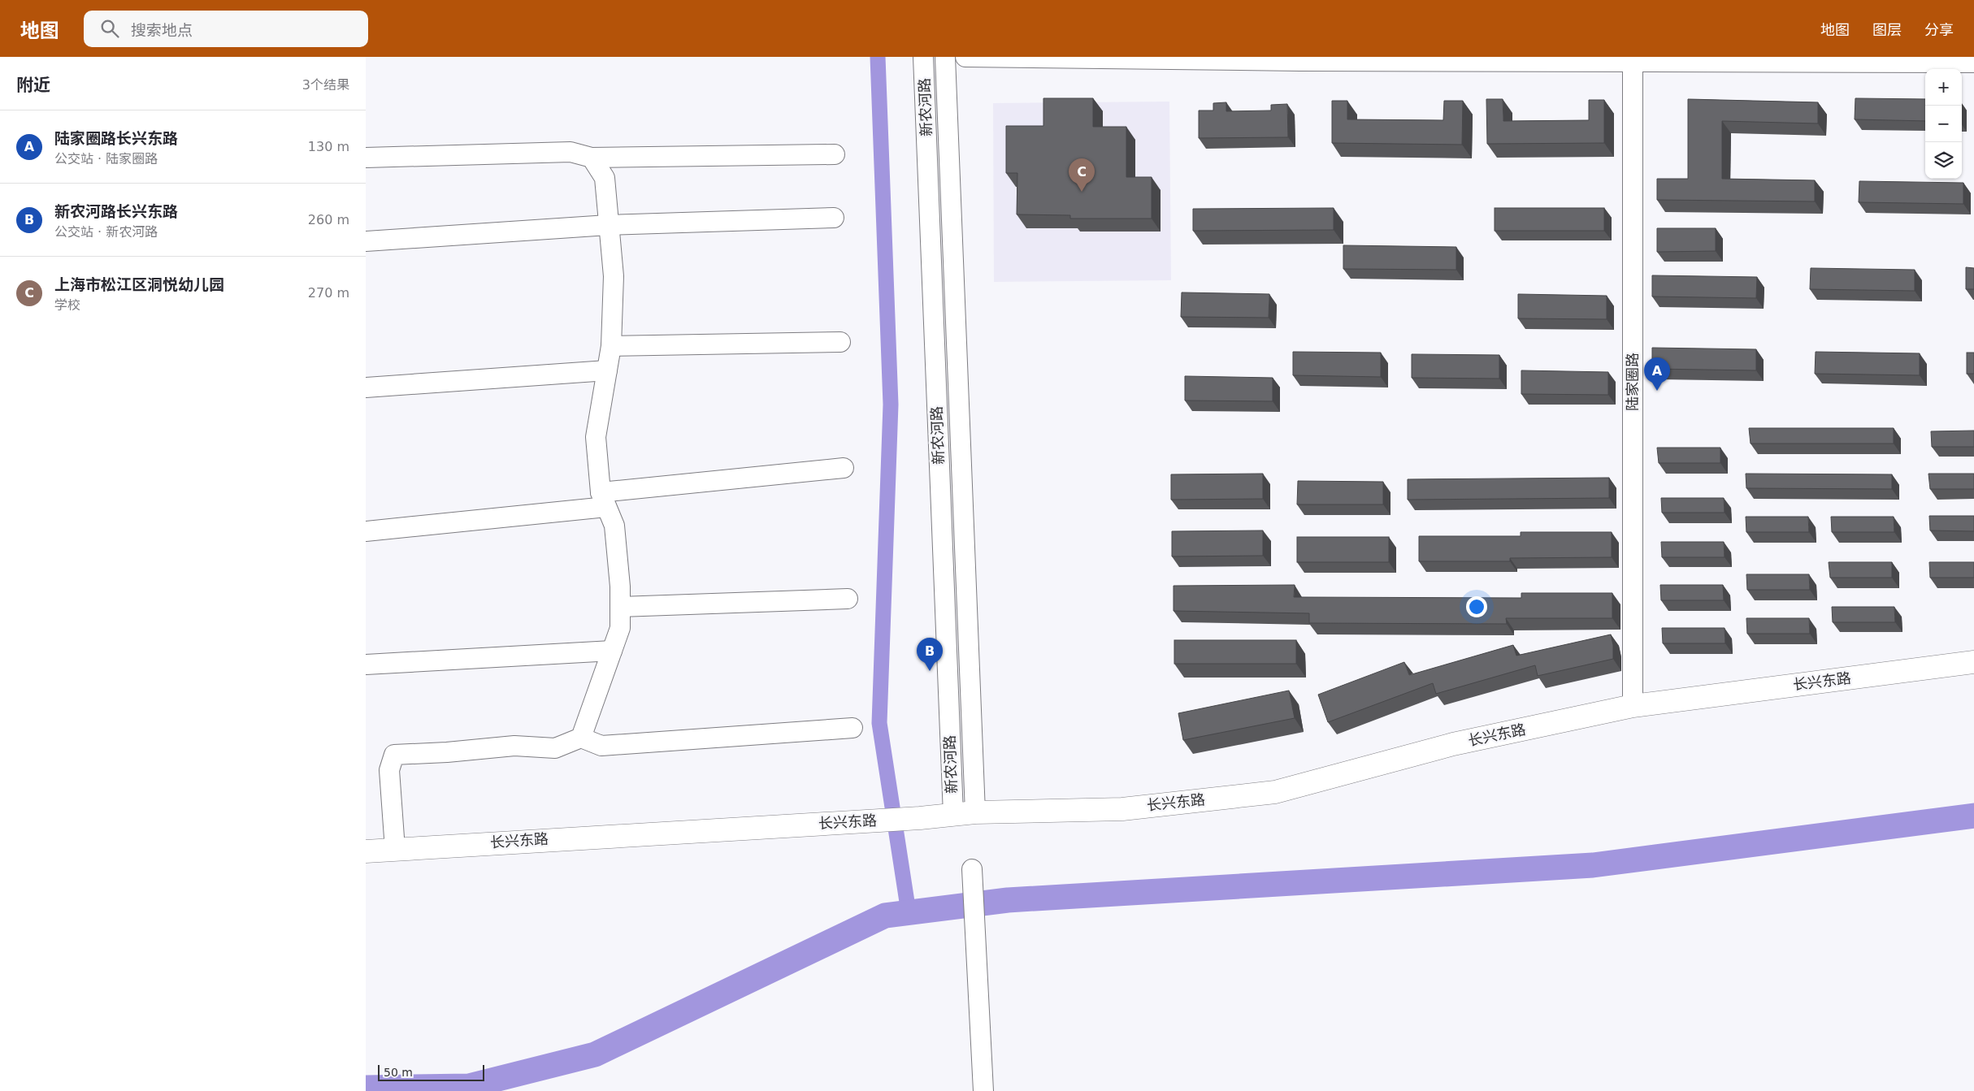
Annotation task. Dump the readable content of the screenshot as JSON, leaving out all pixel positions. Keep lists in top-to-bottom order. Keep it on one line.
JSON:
{"streets":{"main road":["长兴东路"],"street":["新农河路","陆家圈路"]},"crossings":[["新农河路","长兴东路"],["陆家圈路","长兴东路"]],"scale_bar":"50 m","page":{"header":"地图","search":"搜索地点","nav":["地图","图层","分享"],"heading":["附近","3个结果"],"map_buttons":["+","−"],"list":[{"mark":"A","name":"陆家圈路长兴东路","note":"公交站 · 陆家圈路","value":"130 m"},{"mark":"B","name":"新农河路长兴东路","note":"公交站 · 新农河路","value":"260 m"},{"mark":"C","name":"上海市松江区洞悦幼儿园","note":"学校","value":"270 m"}],"pins":["C","A","B"],"scale":"50 m"}}
